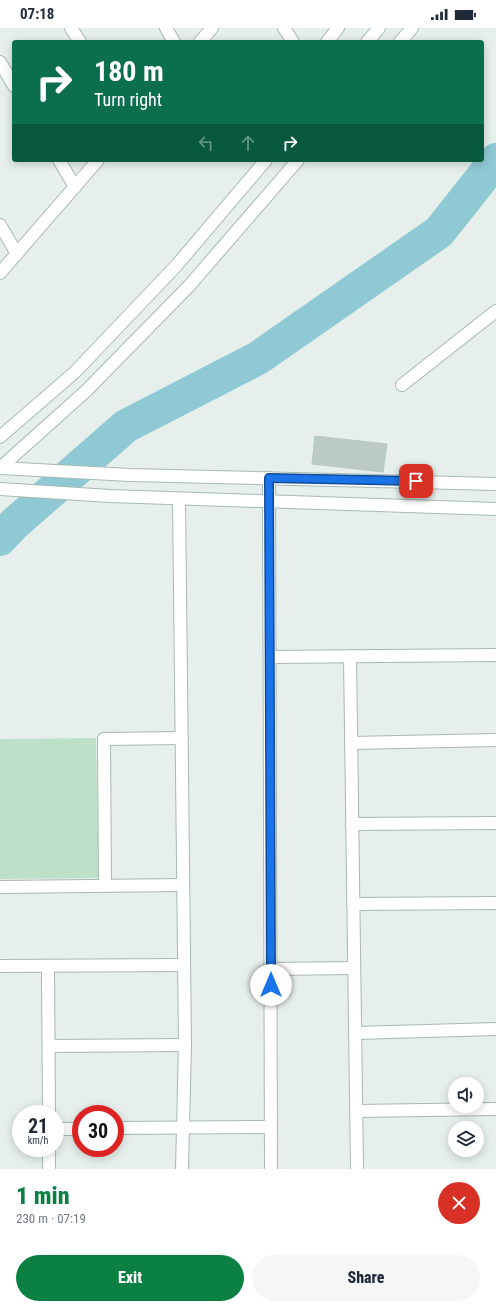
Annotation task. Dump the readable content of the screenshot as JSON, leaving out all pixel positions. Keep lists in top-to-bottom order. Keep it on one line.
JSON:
{"page":{"status":"07:18","turn":["180 m","Turn right"],"speed":"21 km/h","limit":"30","heading":["1 min","230 m · 07:19"],"buttons":["Exit","Share"]}}
